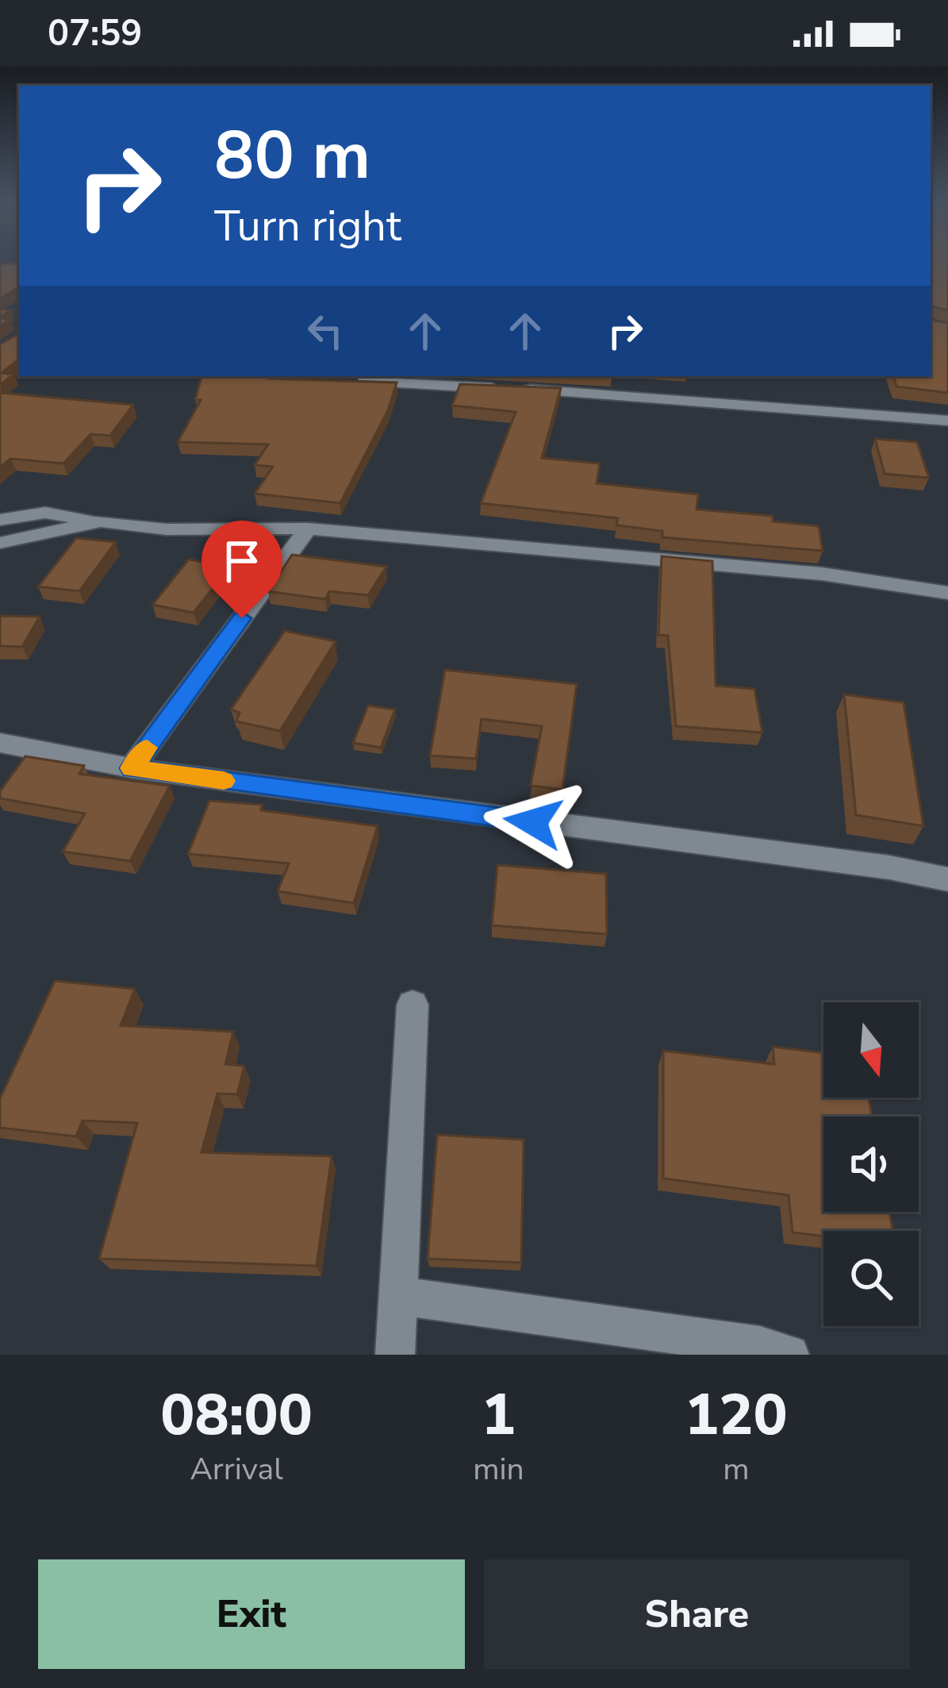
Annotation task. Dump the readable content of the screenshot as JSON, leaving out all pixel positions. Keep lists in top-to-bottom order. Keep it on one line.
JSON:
{"north":"bottom","page":{"status":"07:59","turn":["80 m","Turn right"],"eta":["08:00","Arrival","1","min","120","m"],"buttons":["Exit","Share"]}}
